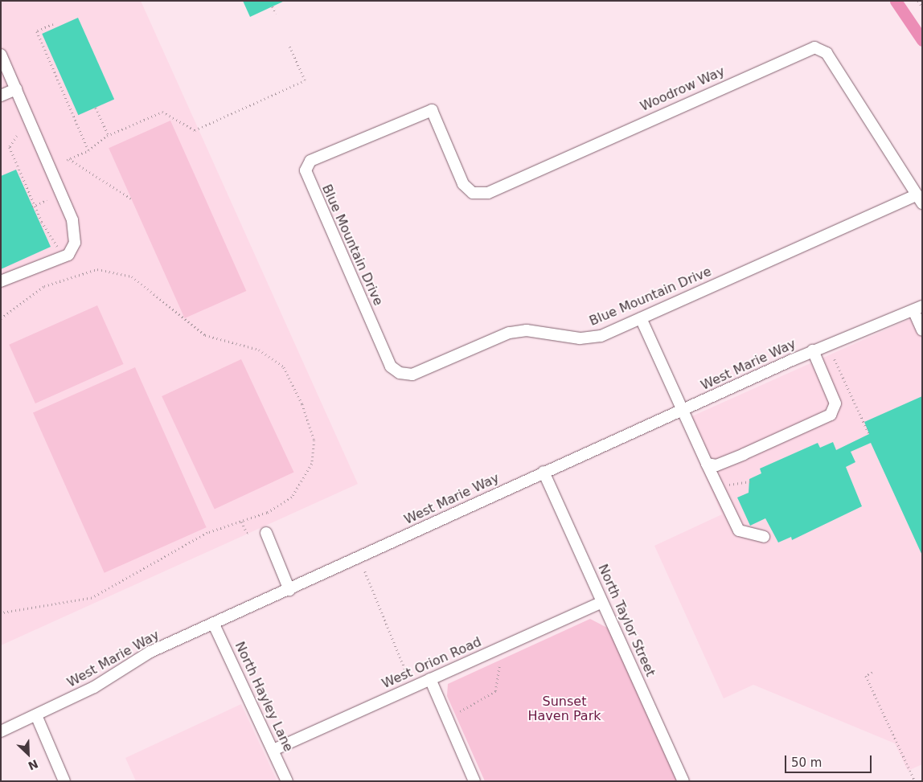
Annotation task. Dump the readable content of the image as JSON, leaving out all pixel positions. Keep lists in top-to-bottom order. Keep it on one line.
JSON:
{"streets":{"street":["Woodrow Way","Blue Mountain Drive","West Marie Way","North Taylor Street","West Orion Road","North Hayley Lane"]},"crossings":[["Woodrow Way","Blue Mountain Drive"],["West Marie Way","North Taylor Street"],["West Marie Way","North Hayley Lane"],["North Taylor Street","West Orion Road"],["West Orion Road","North Hayley Lane"]],"parks":["Sunset Haven Park"],"scale_bar":"50 m","north":"bottom right"}
